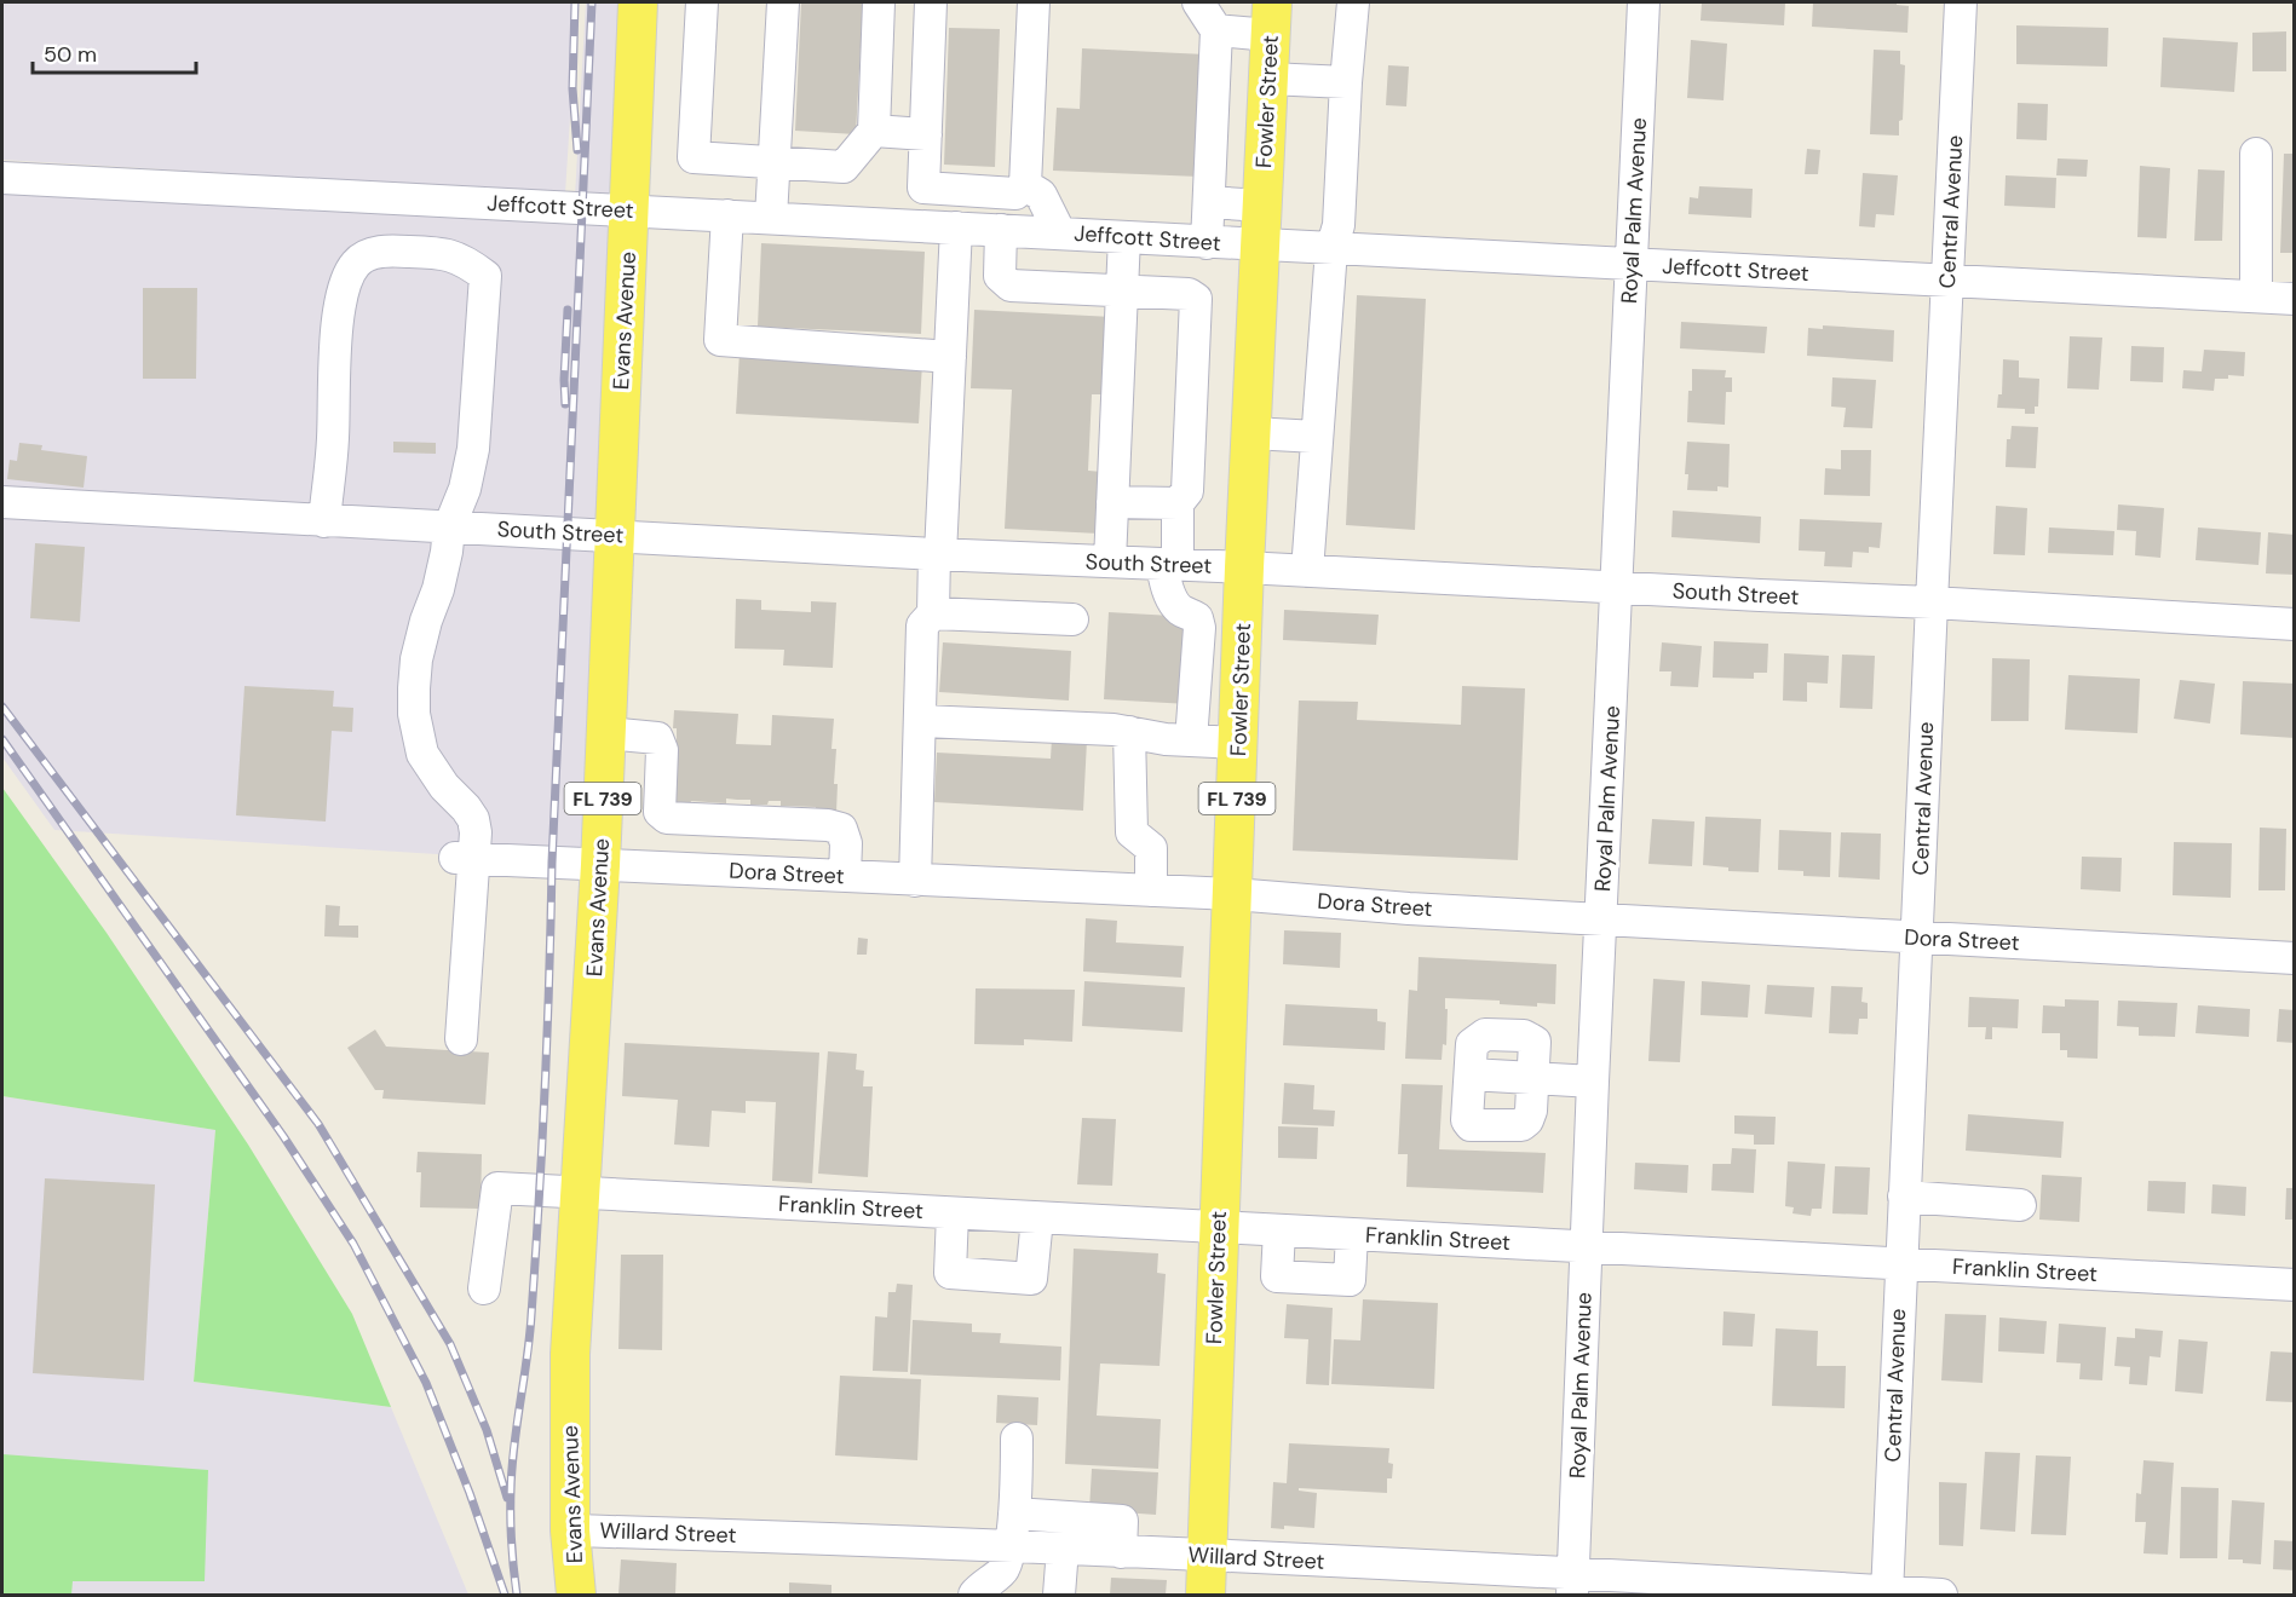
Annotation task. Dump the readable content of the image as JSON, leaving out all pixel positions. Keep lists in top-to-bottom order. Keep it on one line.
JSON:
{"streets":{"main road":["Fowler Street","Evans Avenue","FL 739"],"street":["Jeffcott Street","Royal Palm Avenue","Central Avenue","South Street","Dora Street","Franklin Street","Willard Street"]},"crossings":[["Fowler Street","Jeffcott Street"],["Fowler Street","South Street"],["Fowler Street","Dora Street"],["Fowler Street","Franklin Street"],["Fowler Street","Willard Street"],["Jeffcott Street","Royal Palm Avenue"],["Jeffcott Street","Central Avenue"],["Jeffcott Street","Evans Avenue"],["Royal Palm Avenue","South Street"],["Royal Palm Avenue","Dora Street"],["Royal Palm Avenue","Franklin Street"],["Royal Palm Avenue","Willard Street"],["Central Avenue","South Street"],["Central Avenue","Dora Street"],["Central Avenue","Franklin Street"],["Central Avenue","Willard Street"],["Evans Avenue","South Street"],["Evans Avenue","Dora Street"],["Evans Avenue","Franklin Street"],["Evans Avenue","Willard Street"]],"scale_bar":"50 m"}
